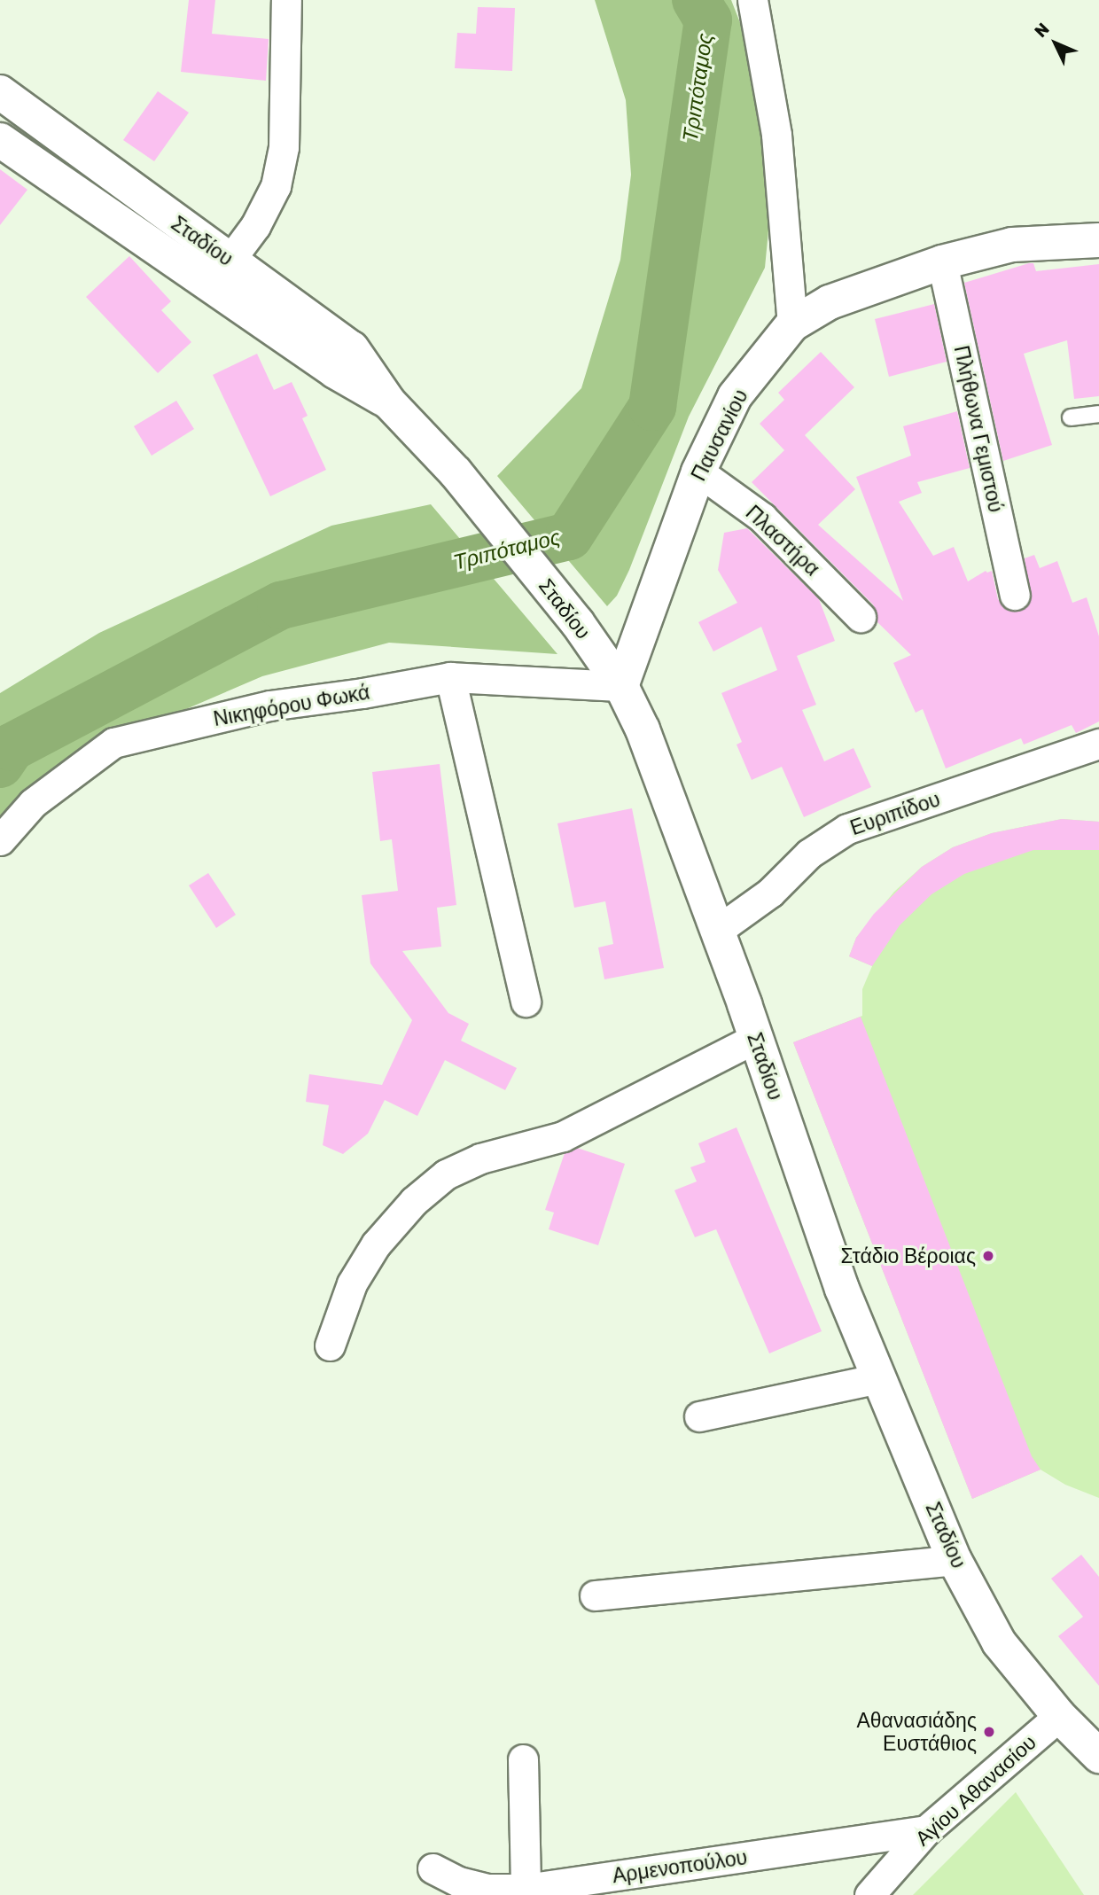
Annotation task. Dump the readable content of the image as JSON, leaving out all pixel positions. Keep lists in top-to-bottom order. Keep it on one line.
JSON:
{"streets":{"main road":["Σταδίου","Παυσανίου"],"street":["Πλήθωνα Γεμιστού","Πλαστήρα","Νικηφόρου Φωκά","Ευριπίδου","Αγίου Αθανασίου","Αρμενοπούλου"]},"crossings":[["Σταδίου","Παυσανίου"],["Σταδίου","Νικηφόρου Φωκά"],["Σταδίου","Ευριπίδου"],["Σταδίου","Αγίου Αθανασίου"],["Πλήθωνα Γεμιστού","Παυσανίου"],["Παυσανίου","Πλαστήρα"],["Παυσανίου","Νικηφόρου Φωκά"],["Αγίου Αθανασίου","Αρμενοπούλου"]],"water":["Τριπόταμος"],"places":["Στάδιο Βέροιας","Αθανασιάδης Ευστάθιος"],"north":"top left"}
